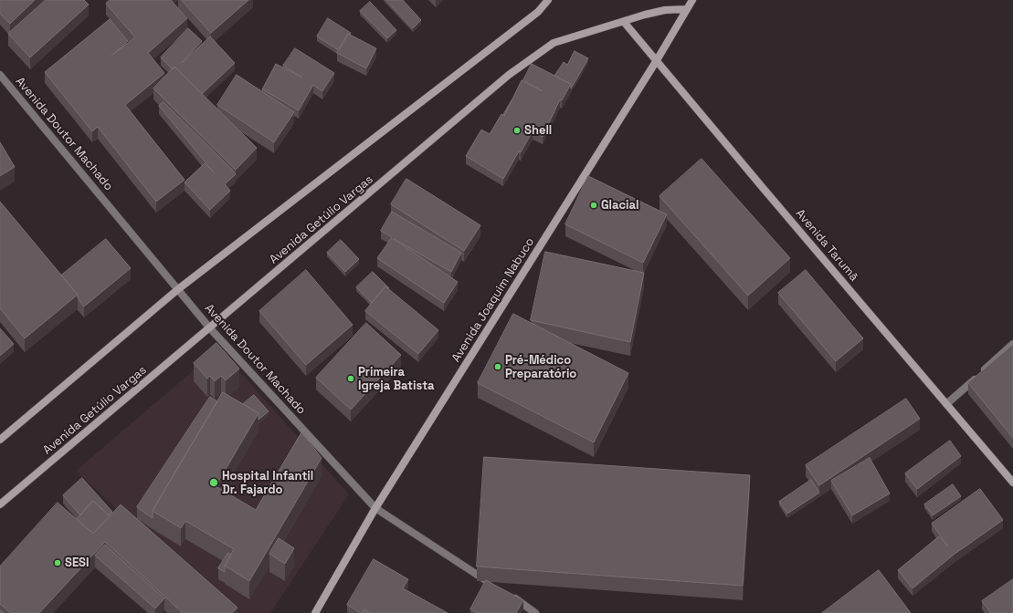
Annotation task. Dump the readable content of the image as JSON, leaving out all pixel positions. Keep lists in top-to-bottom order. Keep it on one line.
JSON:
{"streets":{"main road":["Avenida Getúlio Vargas","Avenida Tarumã","Avenida Joaquim Nabuco"],"street":["Avenida Doutor Machado"]},"crossings":[["Avenida Doutor Machado","Avenida Getúlio Vargas"],["Avenida Doutor Machado","Avenida Joaquim Nabuco"],["Avenida Getúlio Vargas","Avenida Tarumã"],["Avenida Getúlio Vargas","Avenida Joaquim Nabuco"],["Avenida Tarumã","Avenida Joaquim Nabuco"]],"places":["Shell","Glacial","Pré-Médico Preparatório","Primeira Igreja Batista","Hospital Infantil Dr. Fajardo","SESI"]}
